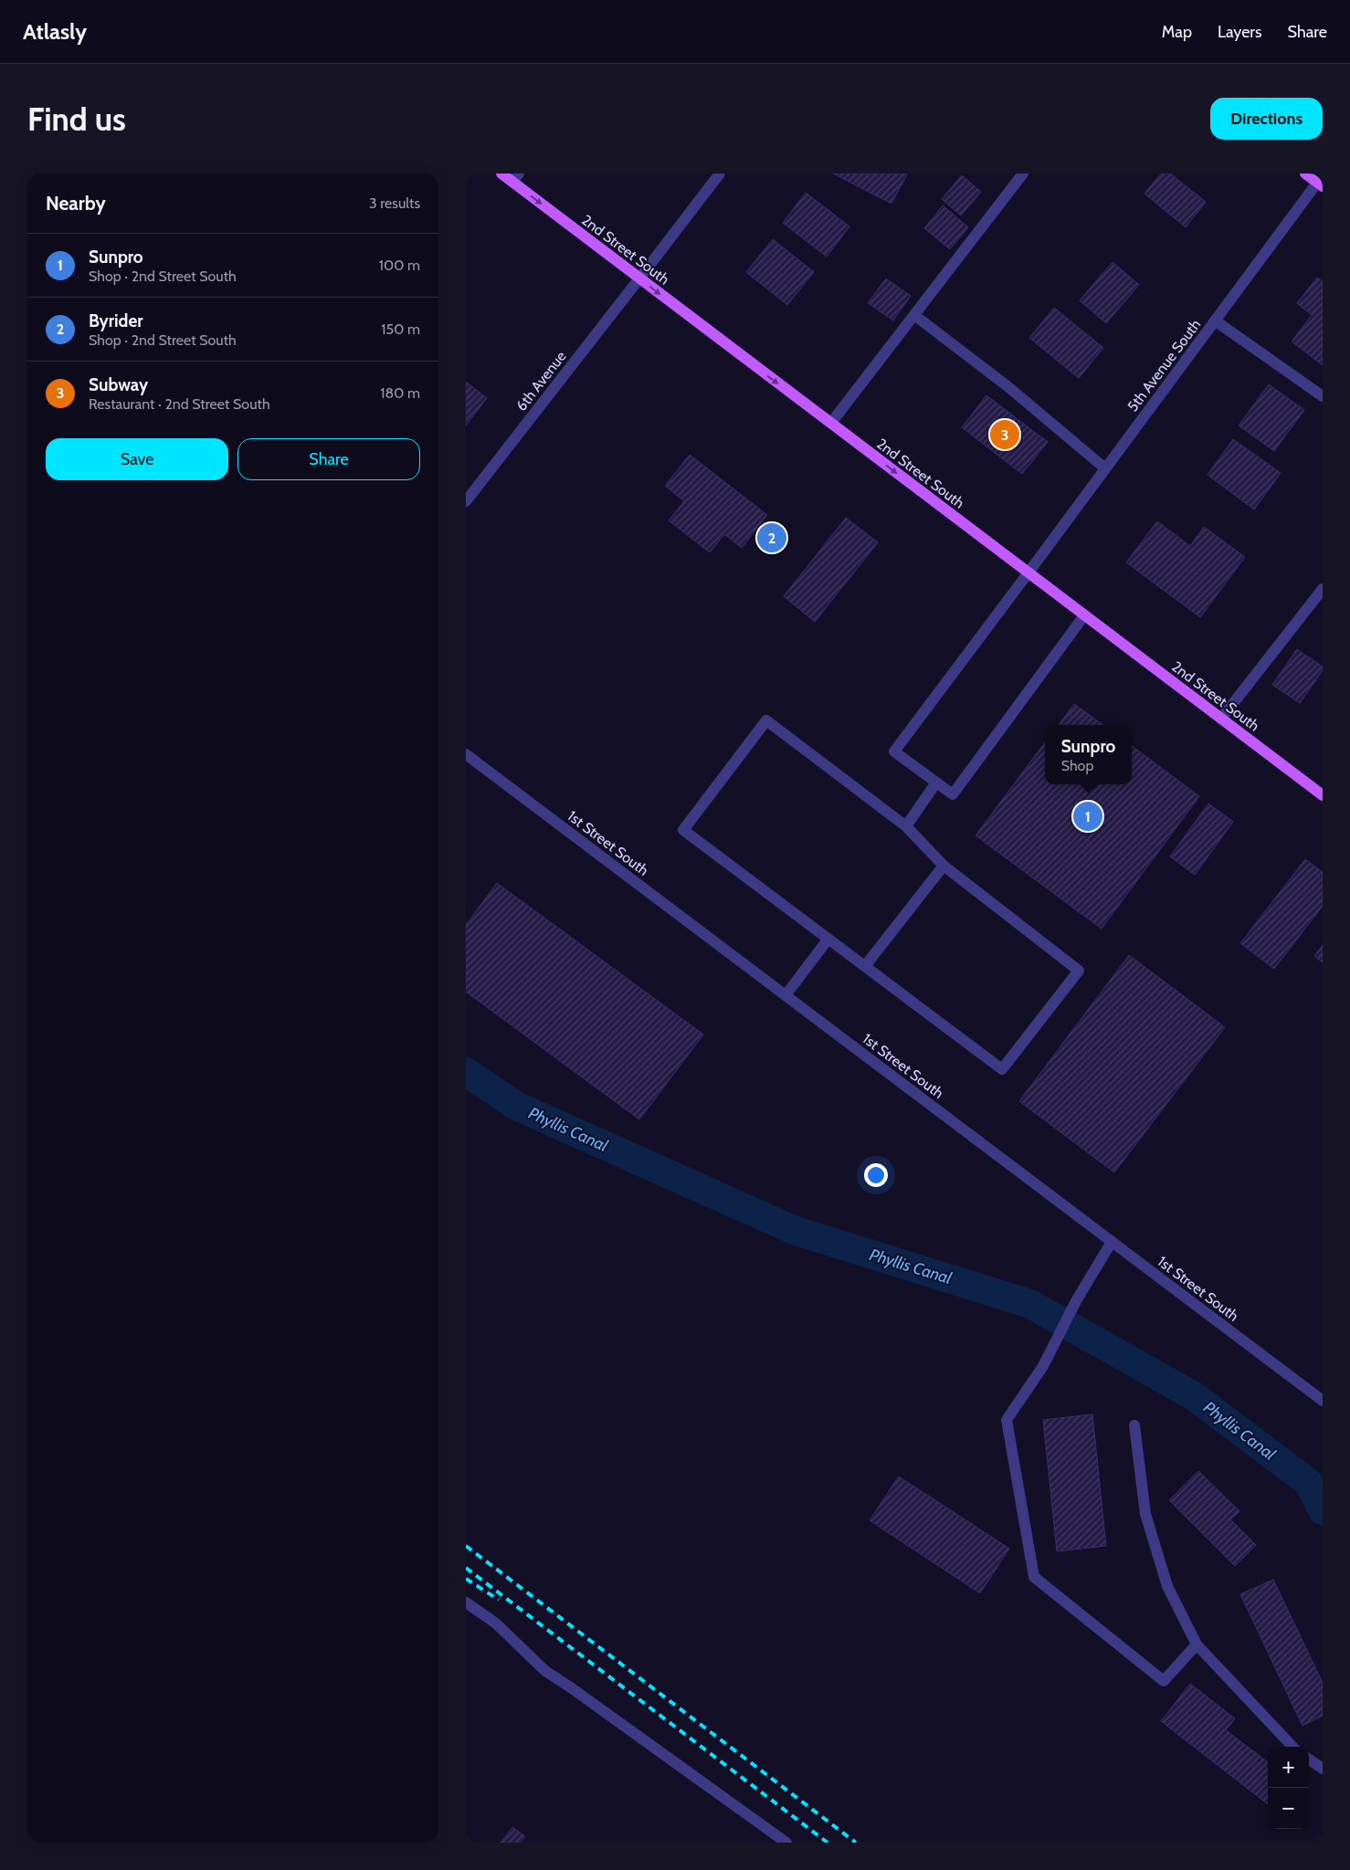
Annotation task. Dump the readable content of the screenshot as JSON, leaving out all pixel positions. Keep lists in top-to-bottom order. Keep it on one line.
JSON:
{"streets":{"main road":["2nd Street South"],"street":["5th Avenue South","6th Avenue","1st Street South"]},"crossings":[["2nd Street South","5th Avenue South"],["2nd Street South","6th Avenue"]],"one_way":["2nd Street South"],"water":["Phyllis Canal"],"page":{"header":"Atlasly","nav":["Map","Layers","Share"],"buttons":["Directions",["Save","Share"]],"title":"Find us","heading":["Nearby","3 results"],"list":[{"mark":"1","name":"Sunpro","note":"Shop · 2nd Street South","value":"100 m"},{"mark":"2","name":"Byrider","note":"Shop · 2nd Street South","value":"150 m"},{"mark":"3","name":"Subway","note":"Restaurant · 2nd Street South","value":"180 m"}],"pins":["3","2","1"],"popup":["Sunpro","Shop"],"map_buttons":["+","−"]}}
